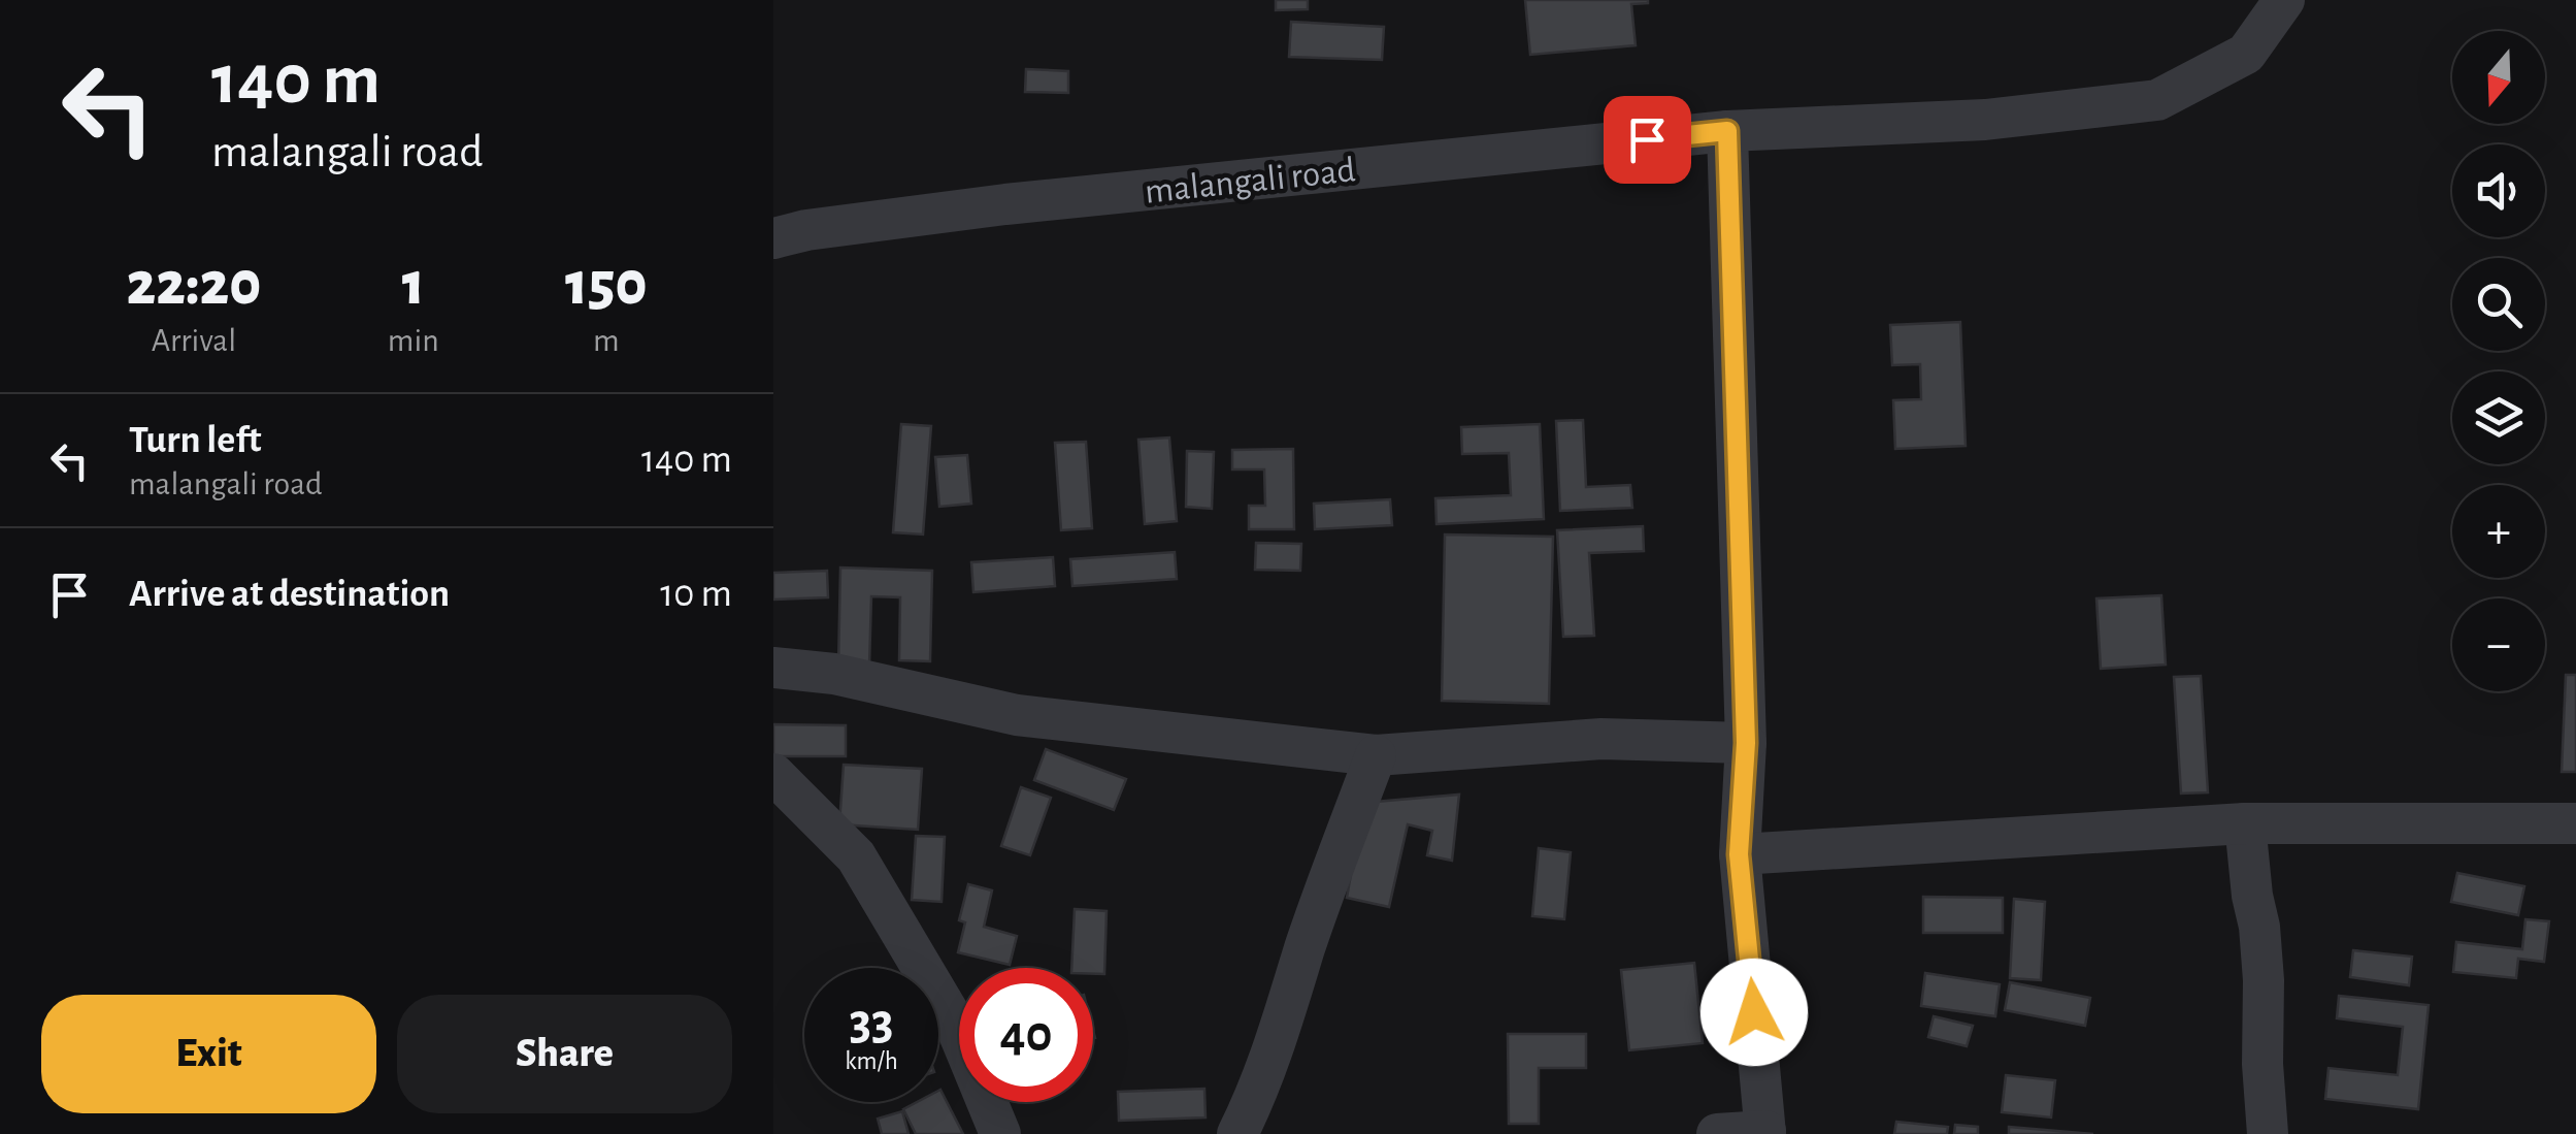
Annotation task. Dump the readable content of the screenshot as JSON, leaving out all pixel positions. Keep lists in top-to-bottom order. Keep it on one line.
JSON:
{"streets":{"street":["malangali road"]},"north":"bottom","page":{"turn":["140 m","malangali road"],"map_buttons":["+","−"],"eta":["22:20","Arrival","1","min","150","m"],"list":[{"name":"Turn left","note":"malangali road","value":"140 m"},{"name":"Arrive at destination","value":"10 m"}],"speed":"33 km/h","limit":"40","buttons":["Exit","Share"]}}
